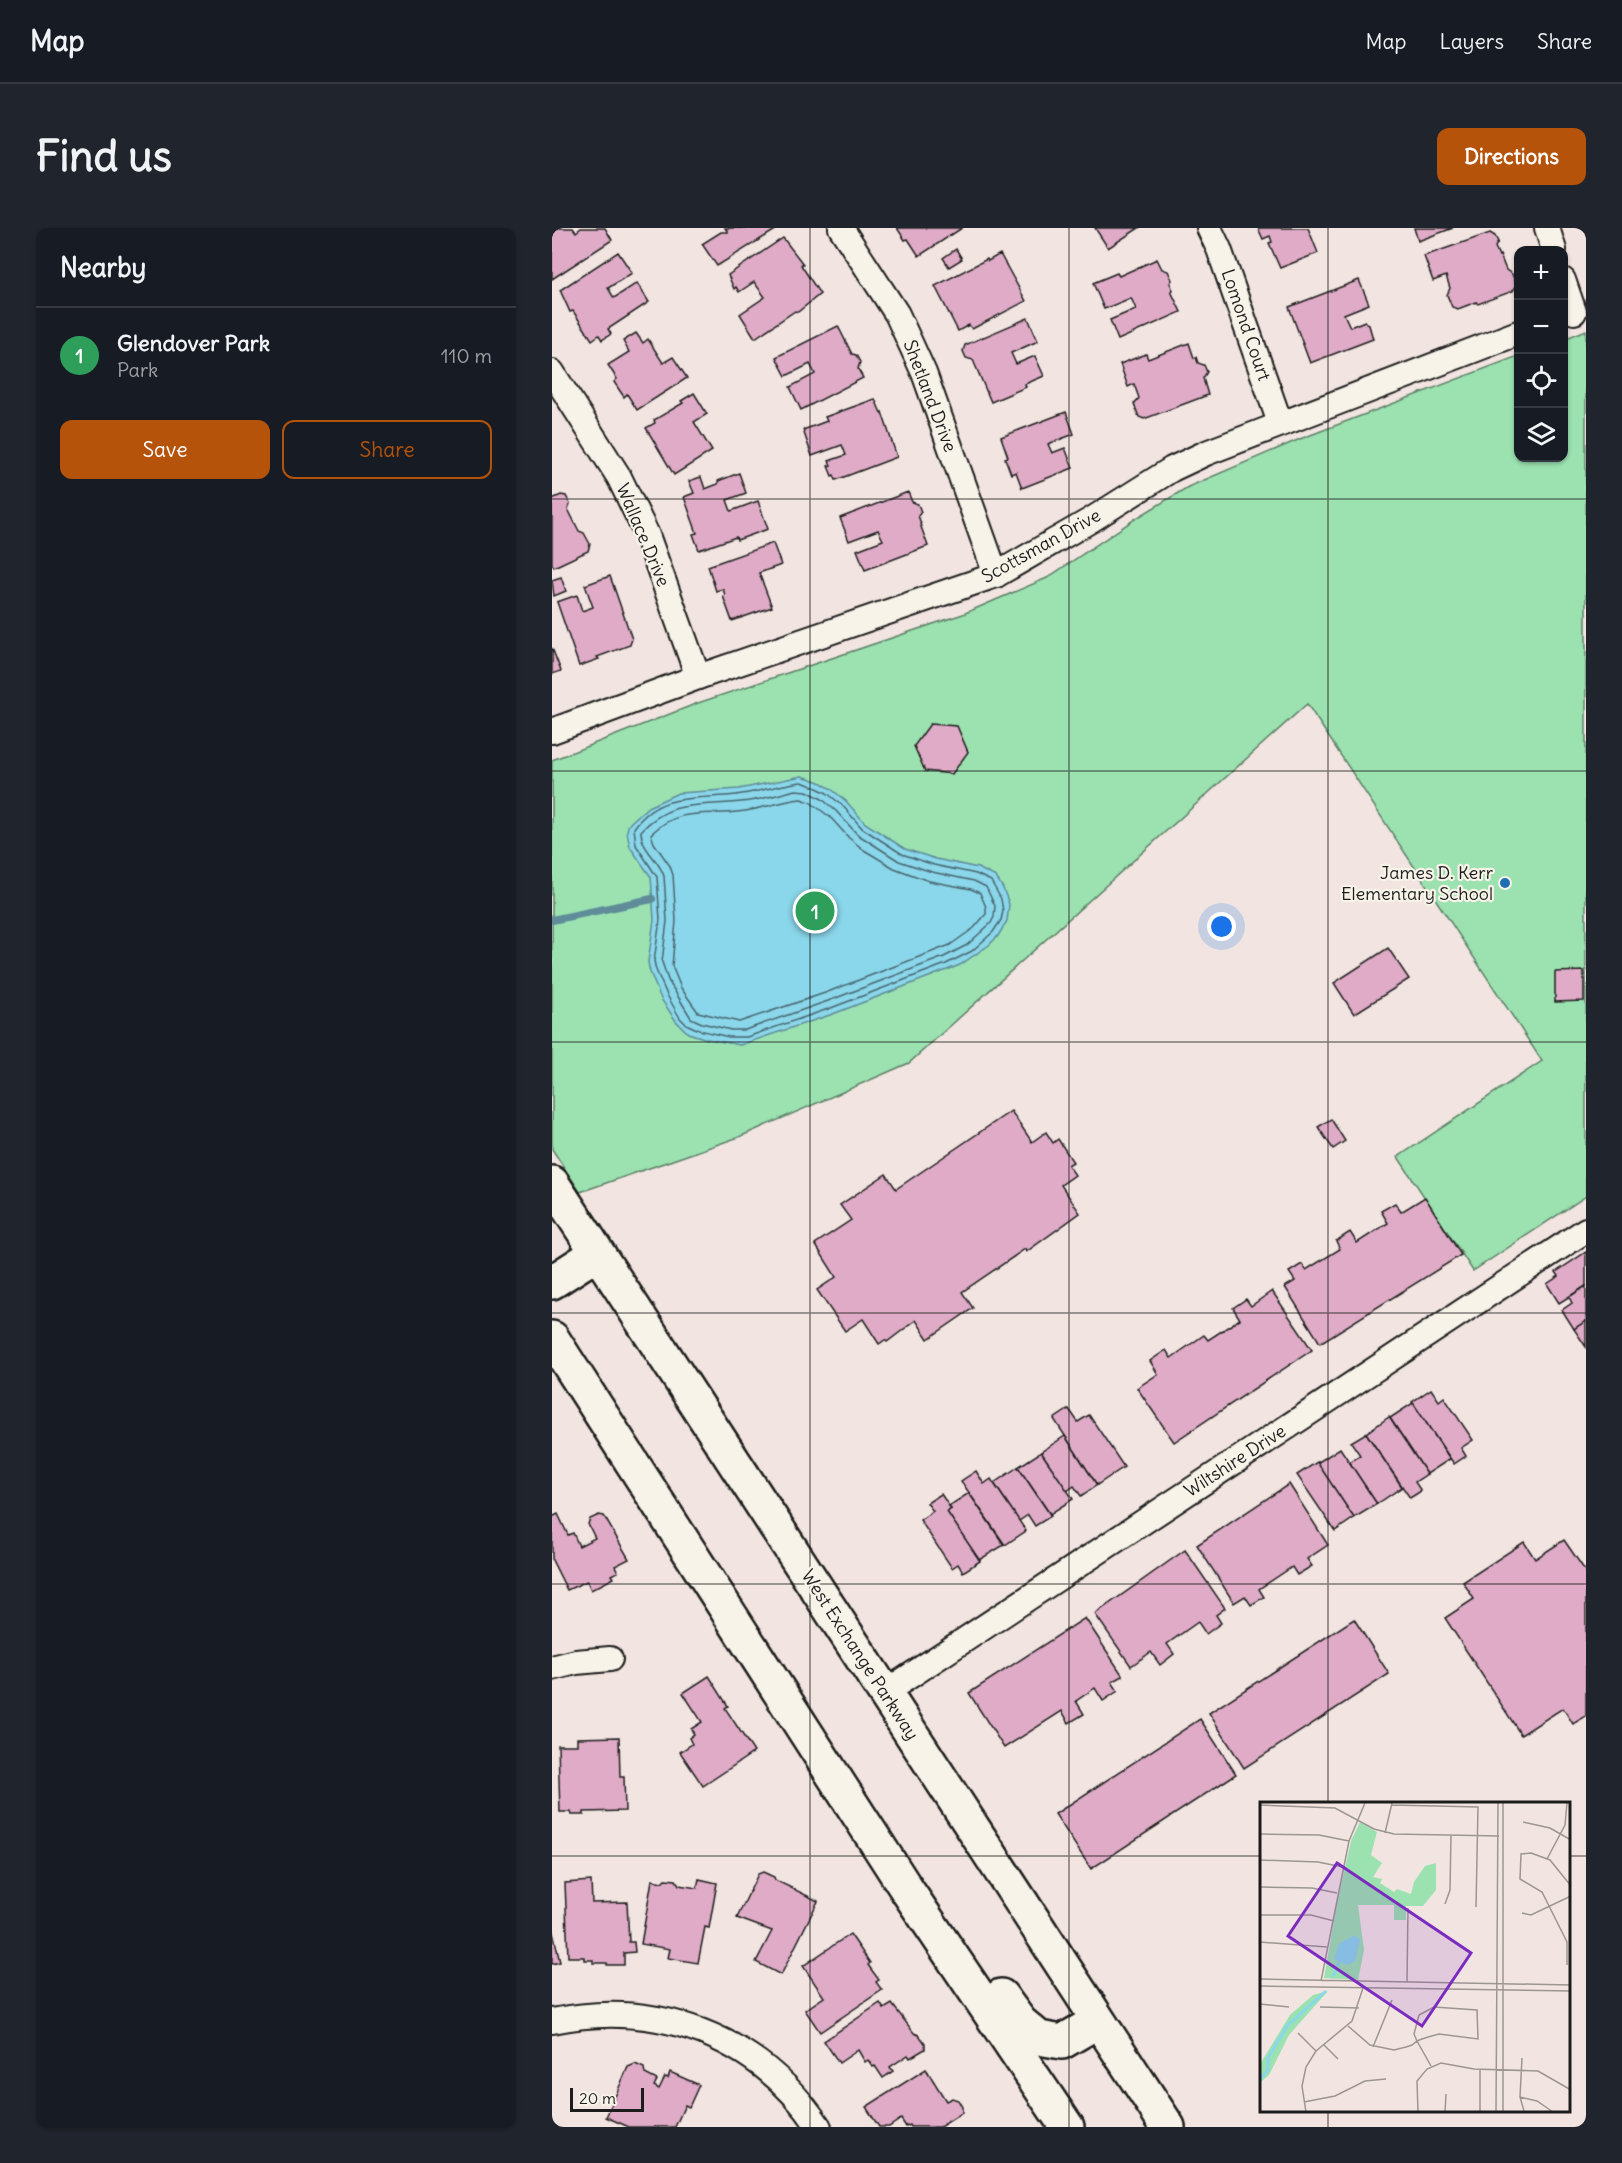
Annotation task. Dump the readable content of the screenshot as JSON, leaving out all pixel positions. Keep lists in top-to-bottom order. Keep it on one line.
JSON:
{"streets":{"main road":["West Exchange Parkway"],"street":["Lomond Court","Shetland Drive","Wallace Drive","Scottsman Drive","Wiltshire Drive"]},"crossings":[["Lomond Court","Scottsman Drive"],["Shetland Drive","Scottsman Drive"],["Wallace Drive","Scottsman Drive"],["Wiltshire Drive","West Exchange Parkway"]],"places":["James D. Kerr Elementary School"],"scale_bar":"20 m","page":{"header":"Map","nav":["Map","Layers","Share"],"buttons":["Directions",["Save","Share"]],"title":"Find us","heading":"Nearby","map_buttons":["+","−"],"list":[{"mark":"1","name":"Glendover Park","note":"Park","value":"110 m"}],"pins":"1","scale":"20 m"}}
